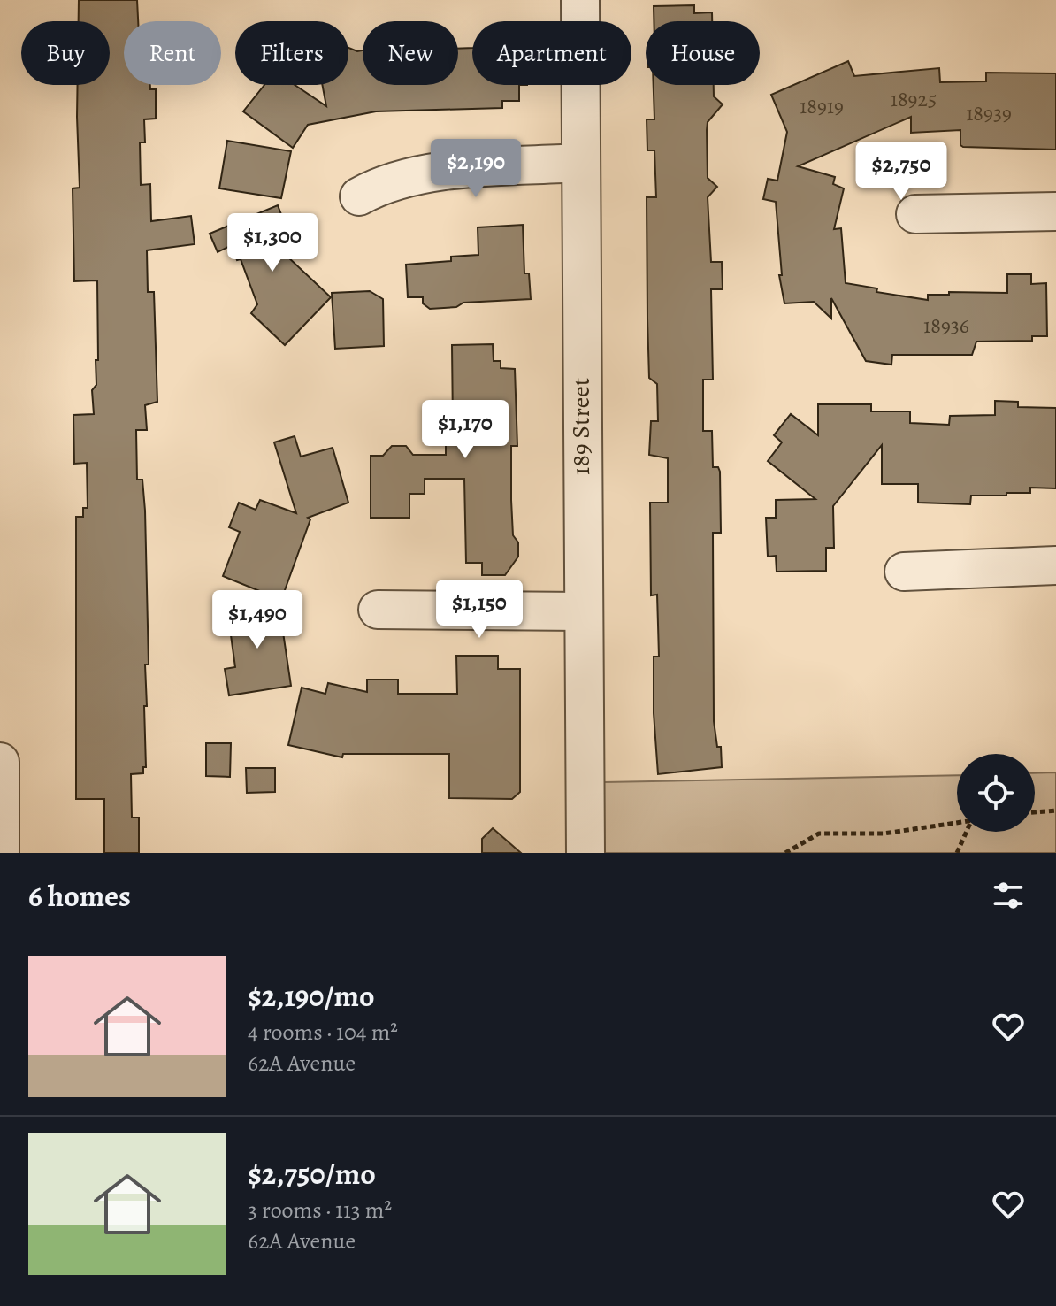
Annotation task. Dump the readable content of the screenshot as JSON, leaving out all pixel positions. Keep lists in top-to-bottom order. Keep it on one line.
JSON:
{"streets":{"street":["189 Street"]},"house_numbers":["18925","18919","18939","18936"],"page":{"chip":["Buy","Rent","Filters","New","Apartment","House"],"price":["$2,190","$2,750","$1,300","$1,170","$1,150","$1,490"],"heading":"6 homes","list":[{"name":"$2,190/mo","note":"4 rooms · 104 m² · 62A Avenue"},{"name":"$2,750/mo","note":"3 rooms · 113 m² · 62A Avenue"}]}}
